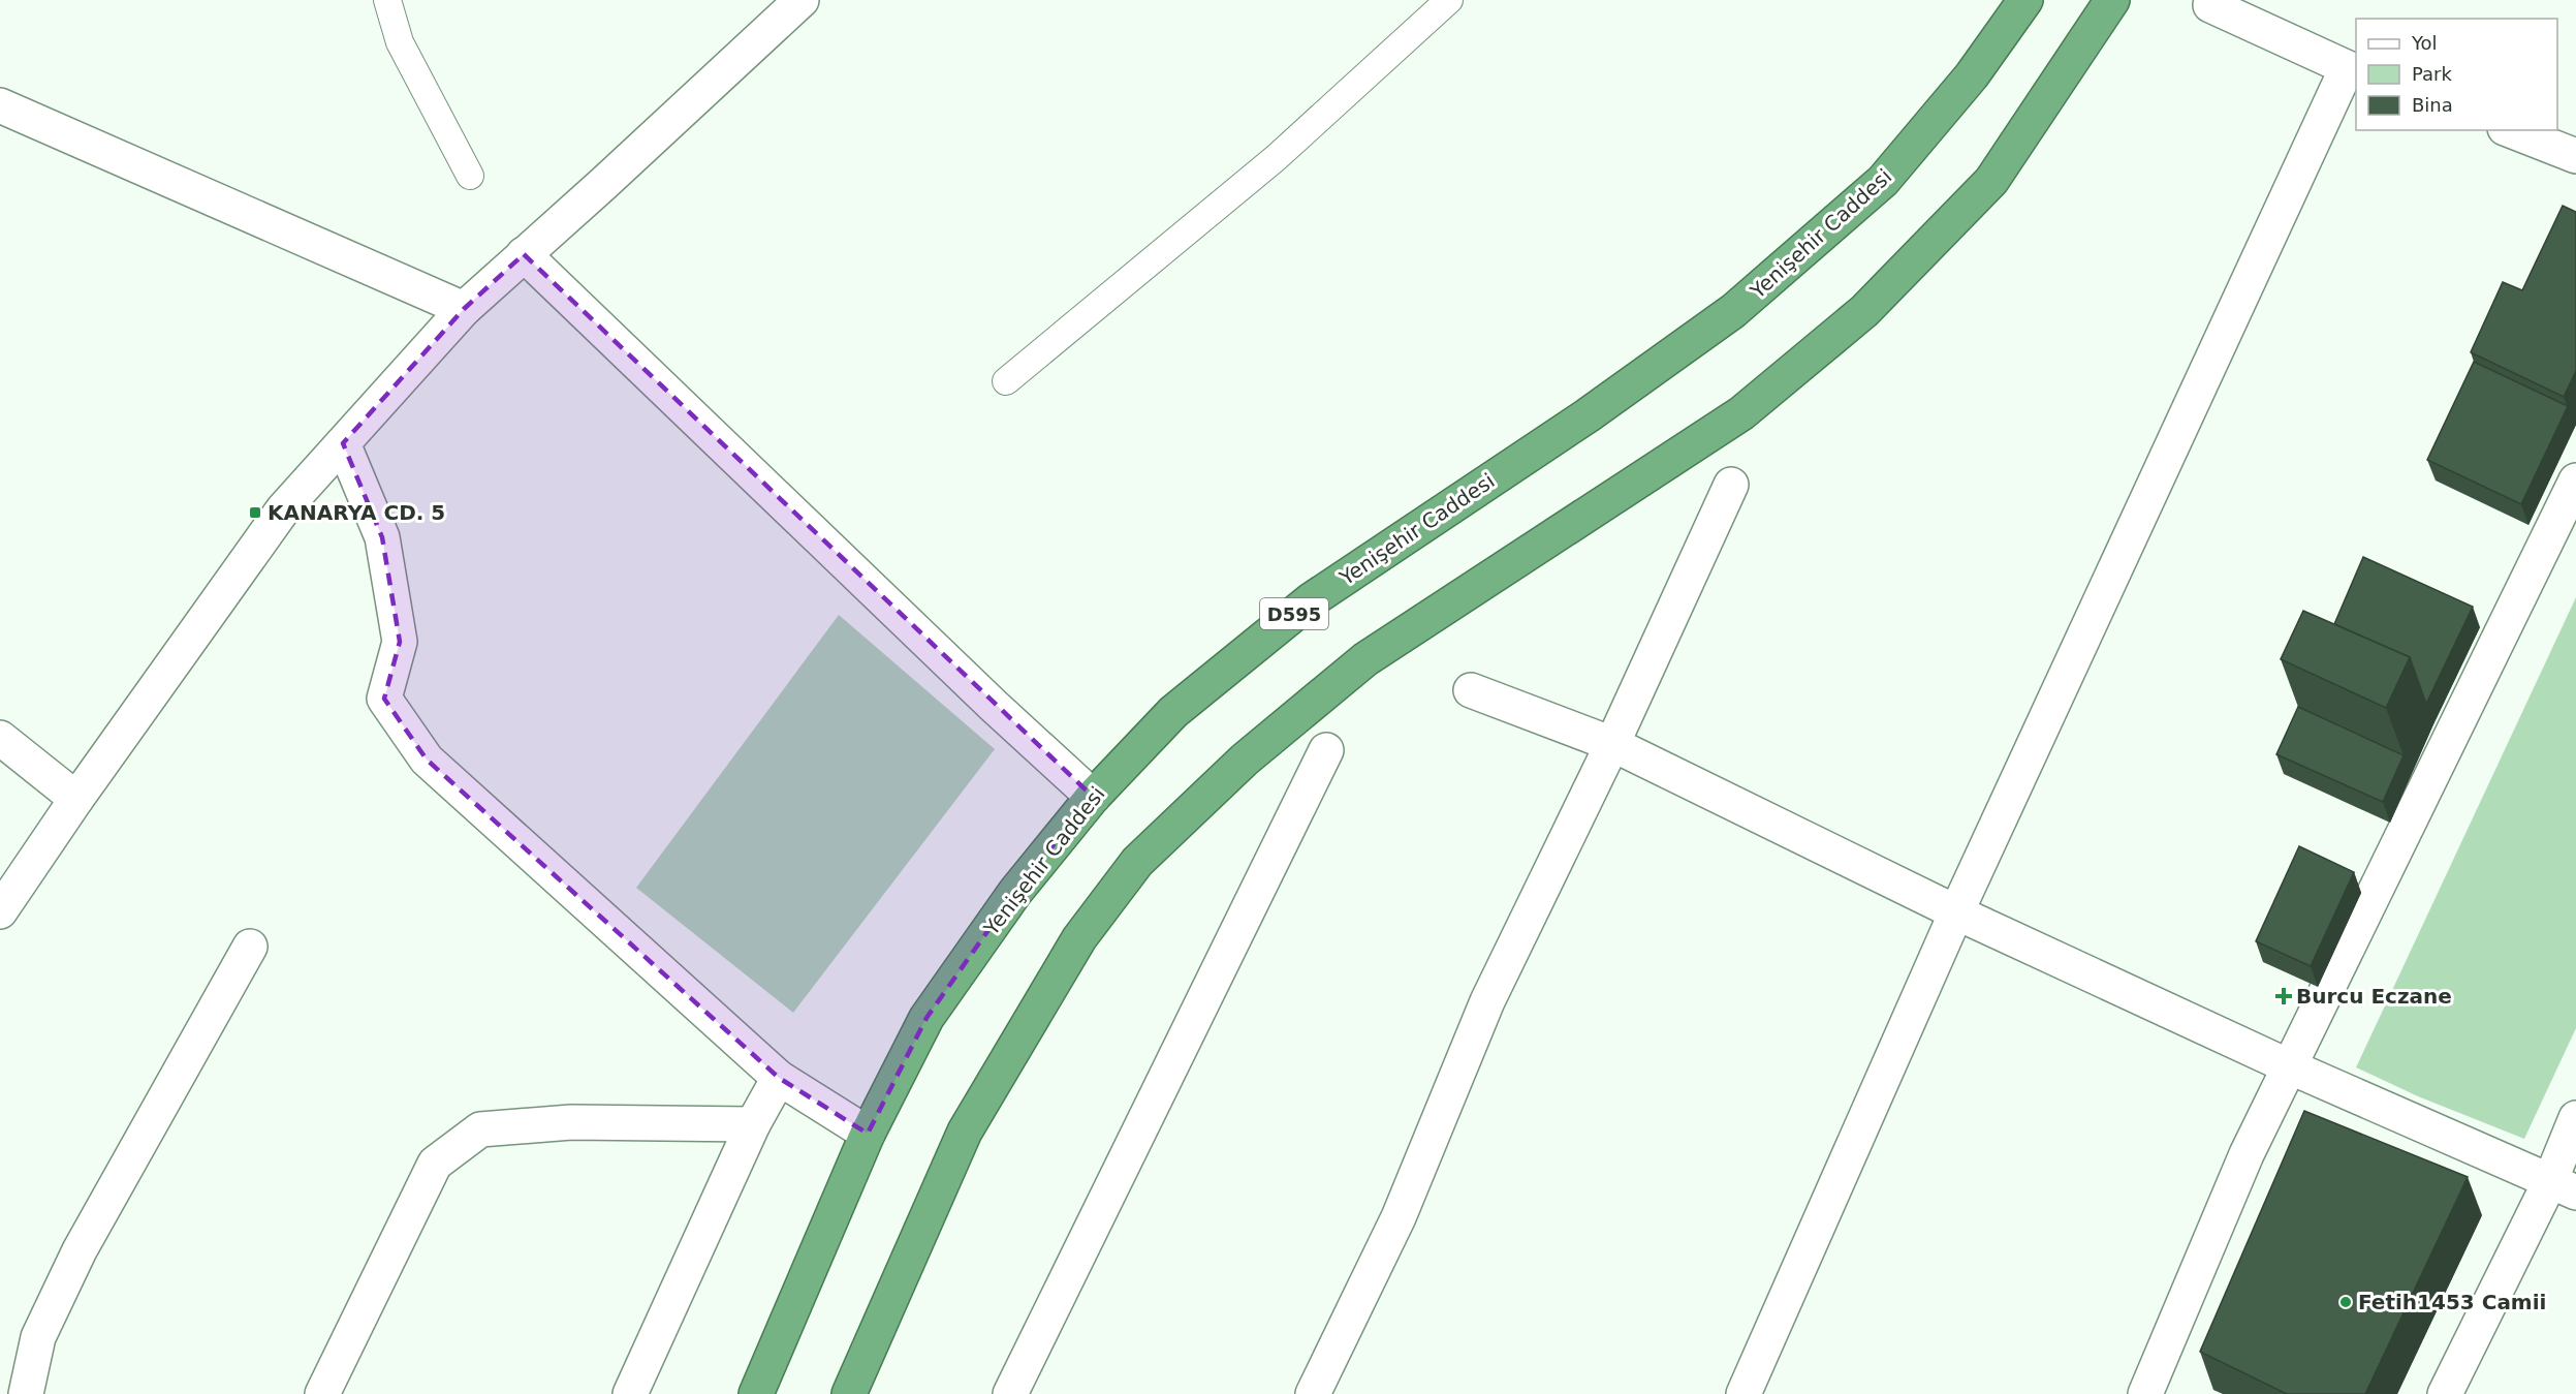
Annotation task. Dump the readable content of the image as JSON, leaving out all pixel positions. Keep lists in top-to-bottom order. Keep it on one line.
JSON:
{"streets":{"highway":["Yenişehir Caddesi","D595"]},"places":{"transit":["KANARYA CD. 5"],"health":["Burcu Eczane"],"other":["Fetih1453 Camii"]},"legend":["Yol","Park","Bina"]}
